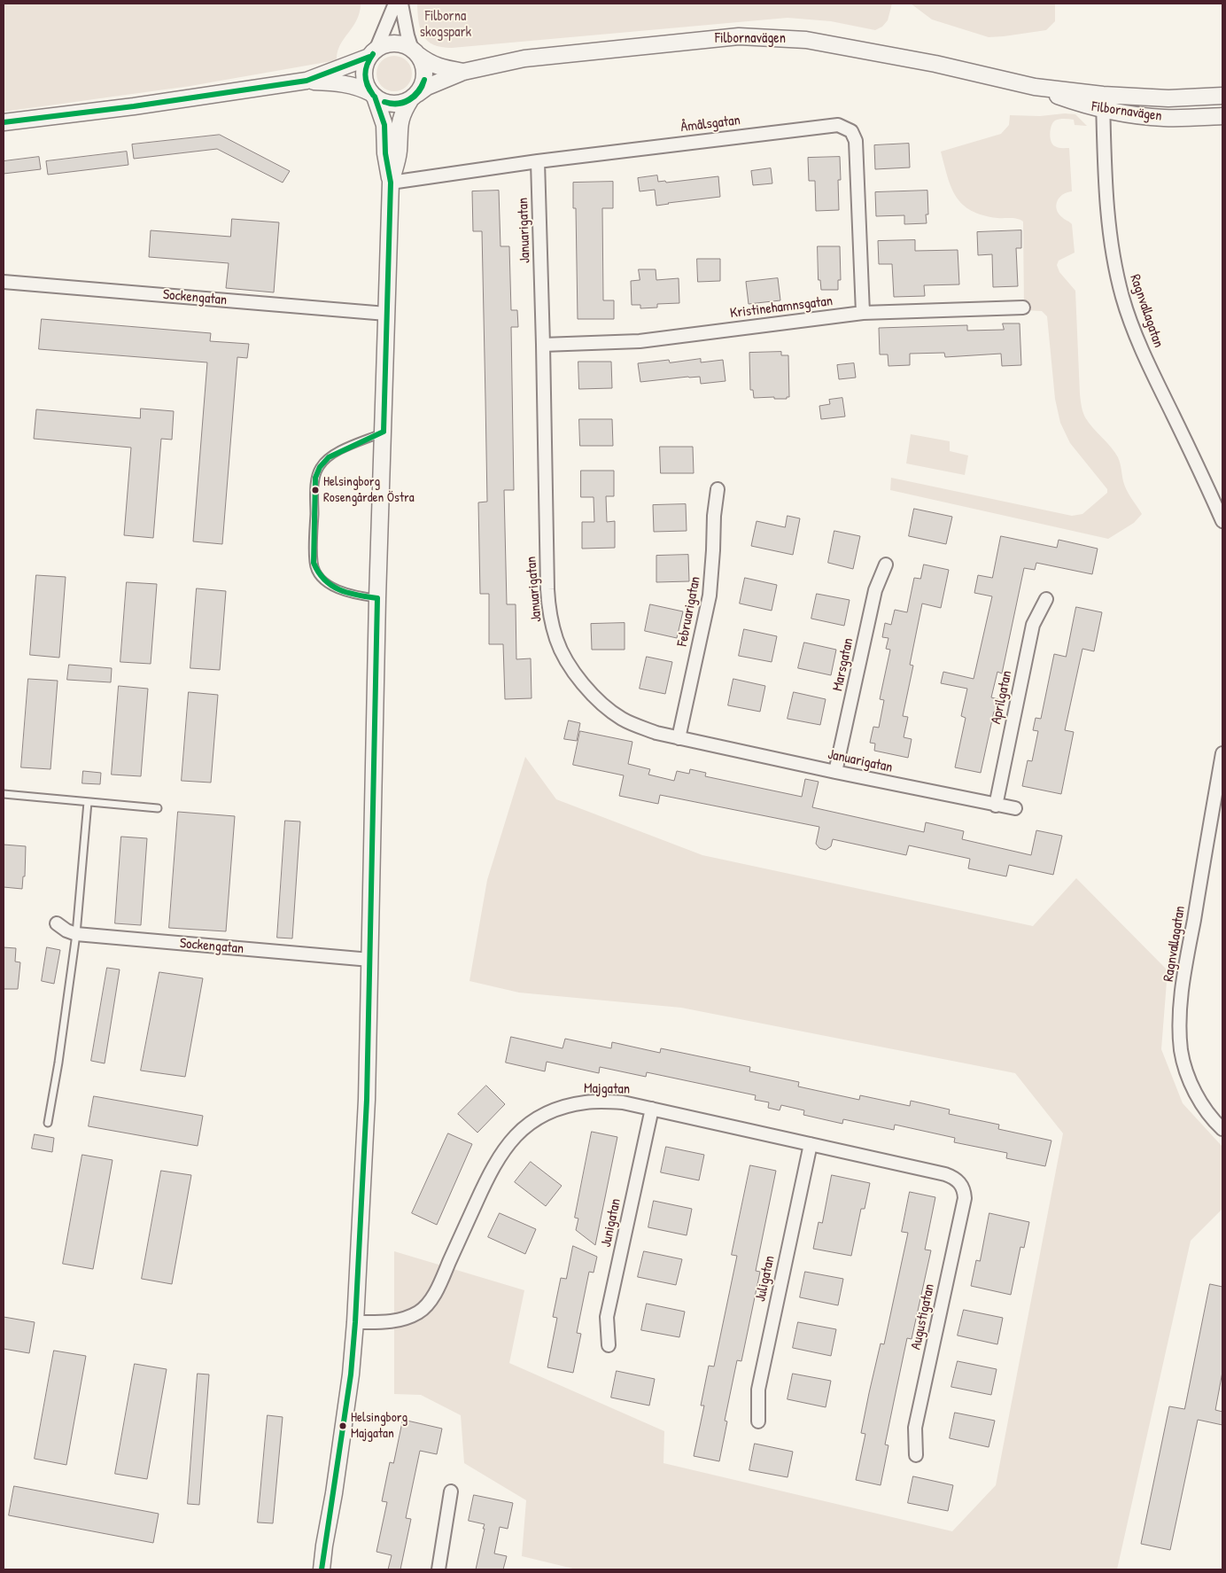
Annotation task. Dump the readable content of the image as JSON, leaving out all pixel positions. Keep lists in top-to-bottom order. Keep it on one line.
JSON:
{"streets":{"street":["Filbornavägen","Åmålsgatan","Januarigatan","Sockengatan","Kristinehamnsgatan","Ragnvallagatan","Februarigatan","Marsgatan","Aprilgatan","Majgatan","Junigatan","Juligatan","Augustigatan"]},"crossings":[["Filbornavägen","Ragnvallagatan"],["Åmålsgatan","Januarigatan"],["Åmålsgatan","Kristinehamnsgatan"],["Januarigatan","Kristinehamnsgatan"],["Januarigatan","Februarigatan"],["Januarigatan","Marsgatan"],["Januarigatan","Aprilgatan"],["Majgatan","Junigatan"],["Majgatan","Juligatan"],["Majgatan","Augustigatan"]],"parks":["Filborna skogspark"],"places":["Helsingborg Rosengården Östra","Helsingborg Majgatan"]}
